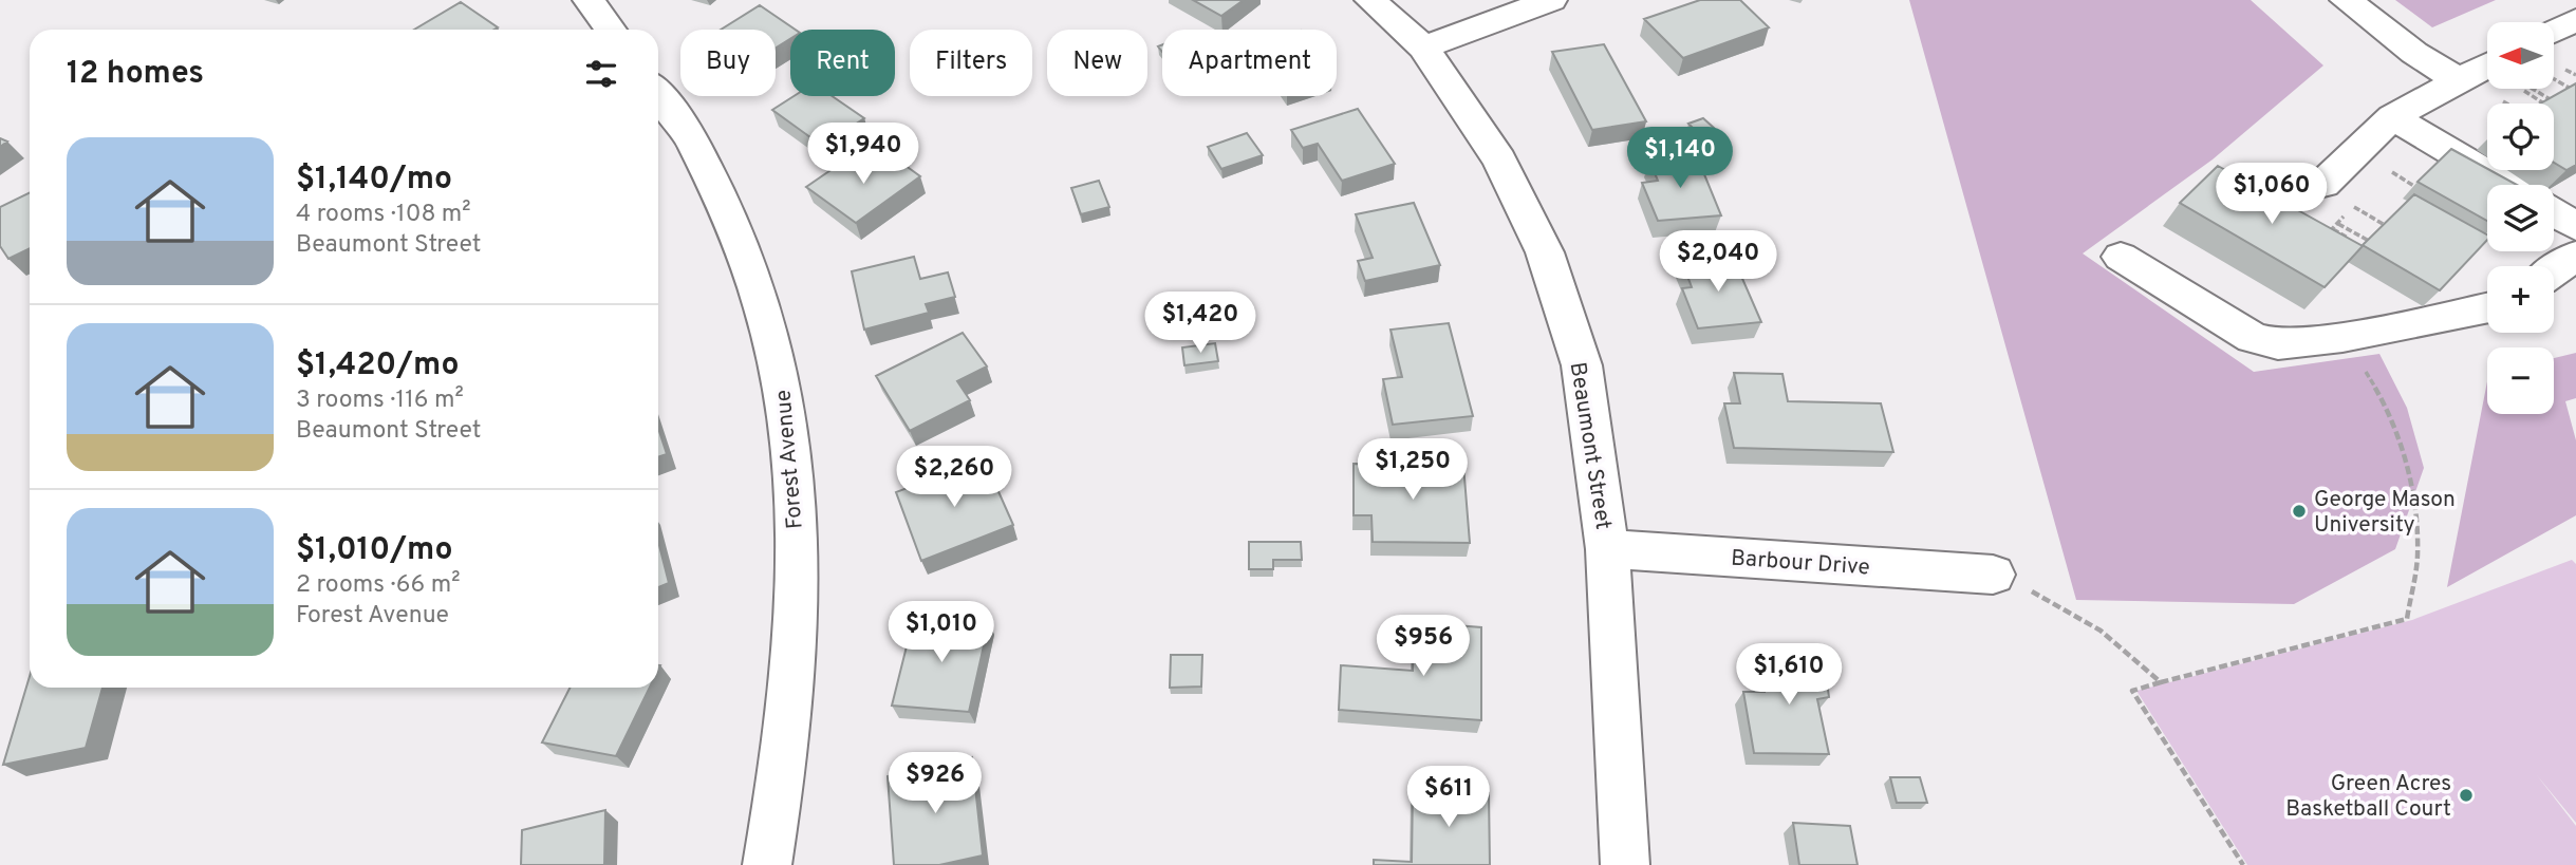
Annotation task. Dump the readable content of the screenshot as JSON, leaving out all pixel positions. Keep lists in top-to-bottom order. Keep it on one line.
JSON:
{"streets":{"street":["Beaumont Street","Forest Avenue","Barbour Drive"]},"crossings":[["Beaumont Street","Barbour Drive"]],"places":["George Mason University","Green Acres Basketball Court"],"north":"left","page":{"map_buttons":["+","−"],"chip":["Buy","Rent","Filters","New","Apartment"],"heading":"12 homes","list":[{"name":"$1,140/mo","note":"4 rooms · 108 m² · Beaumont Street"},{"name":"$1,420/mo","note":"3 rooms · 116 m² · Beaumont Street"},{"name":"$1,010/mo","note":"2 rooms · 66 m² · Forest Avenue"}],"price":["$1,940","$1,140","$1,060","$2,040","$1,420","$1,250","$2,260","$1,010","$956","$1,610","$926","$611"]}}
